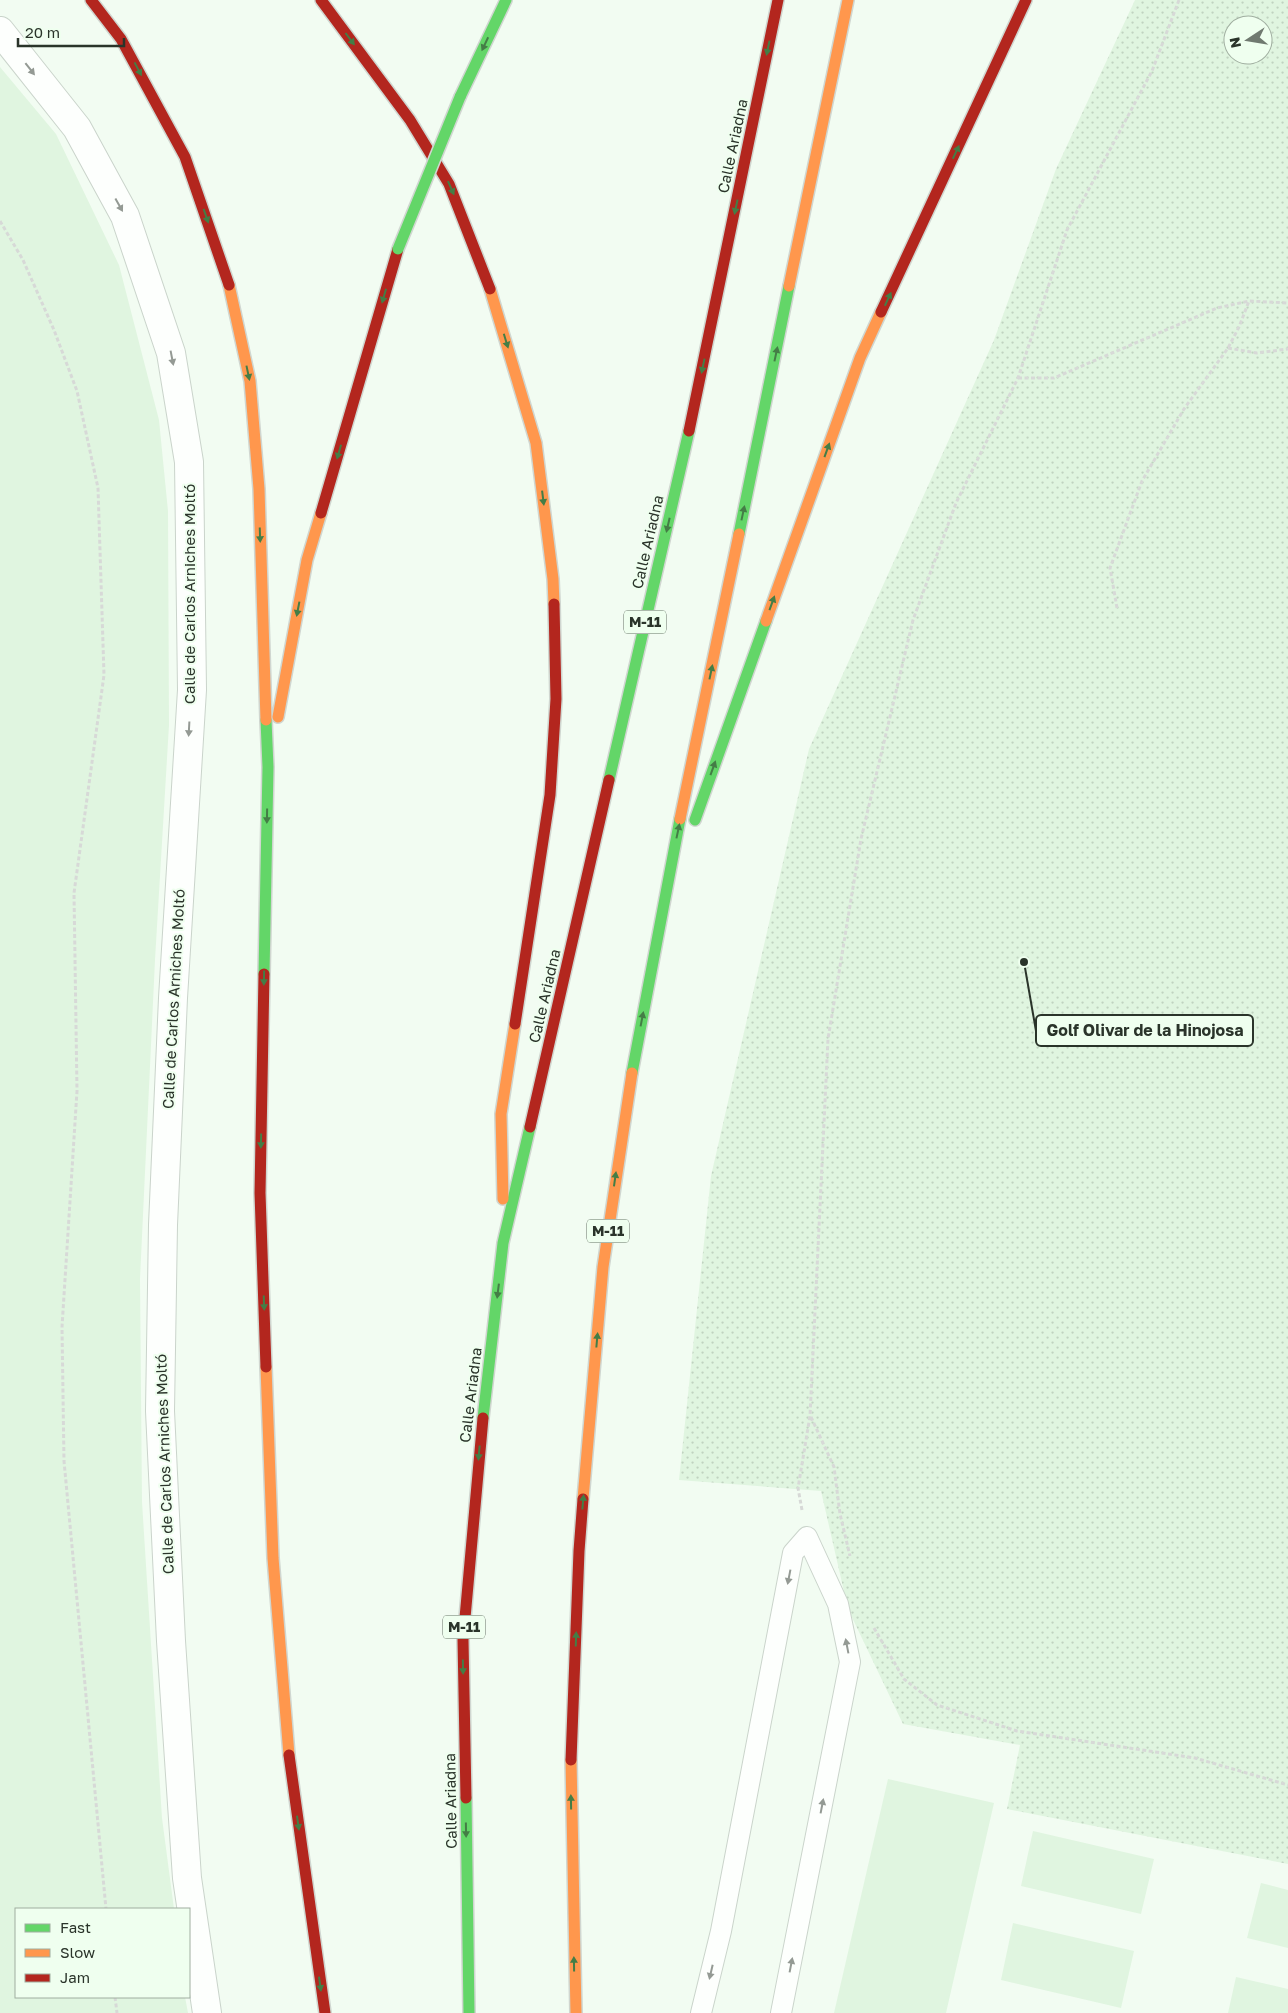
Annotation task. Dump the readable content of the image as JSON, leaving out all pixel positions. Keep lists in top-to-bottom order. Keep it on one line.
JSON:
{"streets":{"highway":["Calle Ariadna","M-11"],"street":["Calle de Carlos Arniches Moltó"]},"one_way":["Calle de Carlos Arniches Moltó"],"places":["Golf Olivar de la Hinojosa"],"legend":["Fast","Slow","Jam"],"scale_bar":"20 m","north":"left"}
